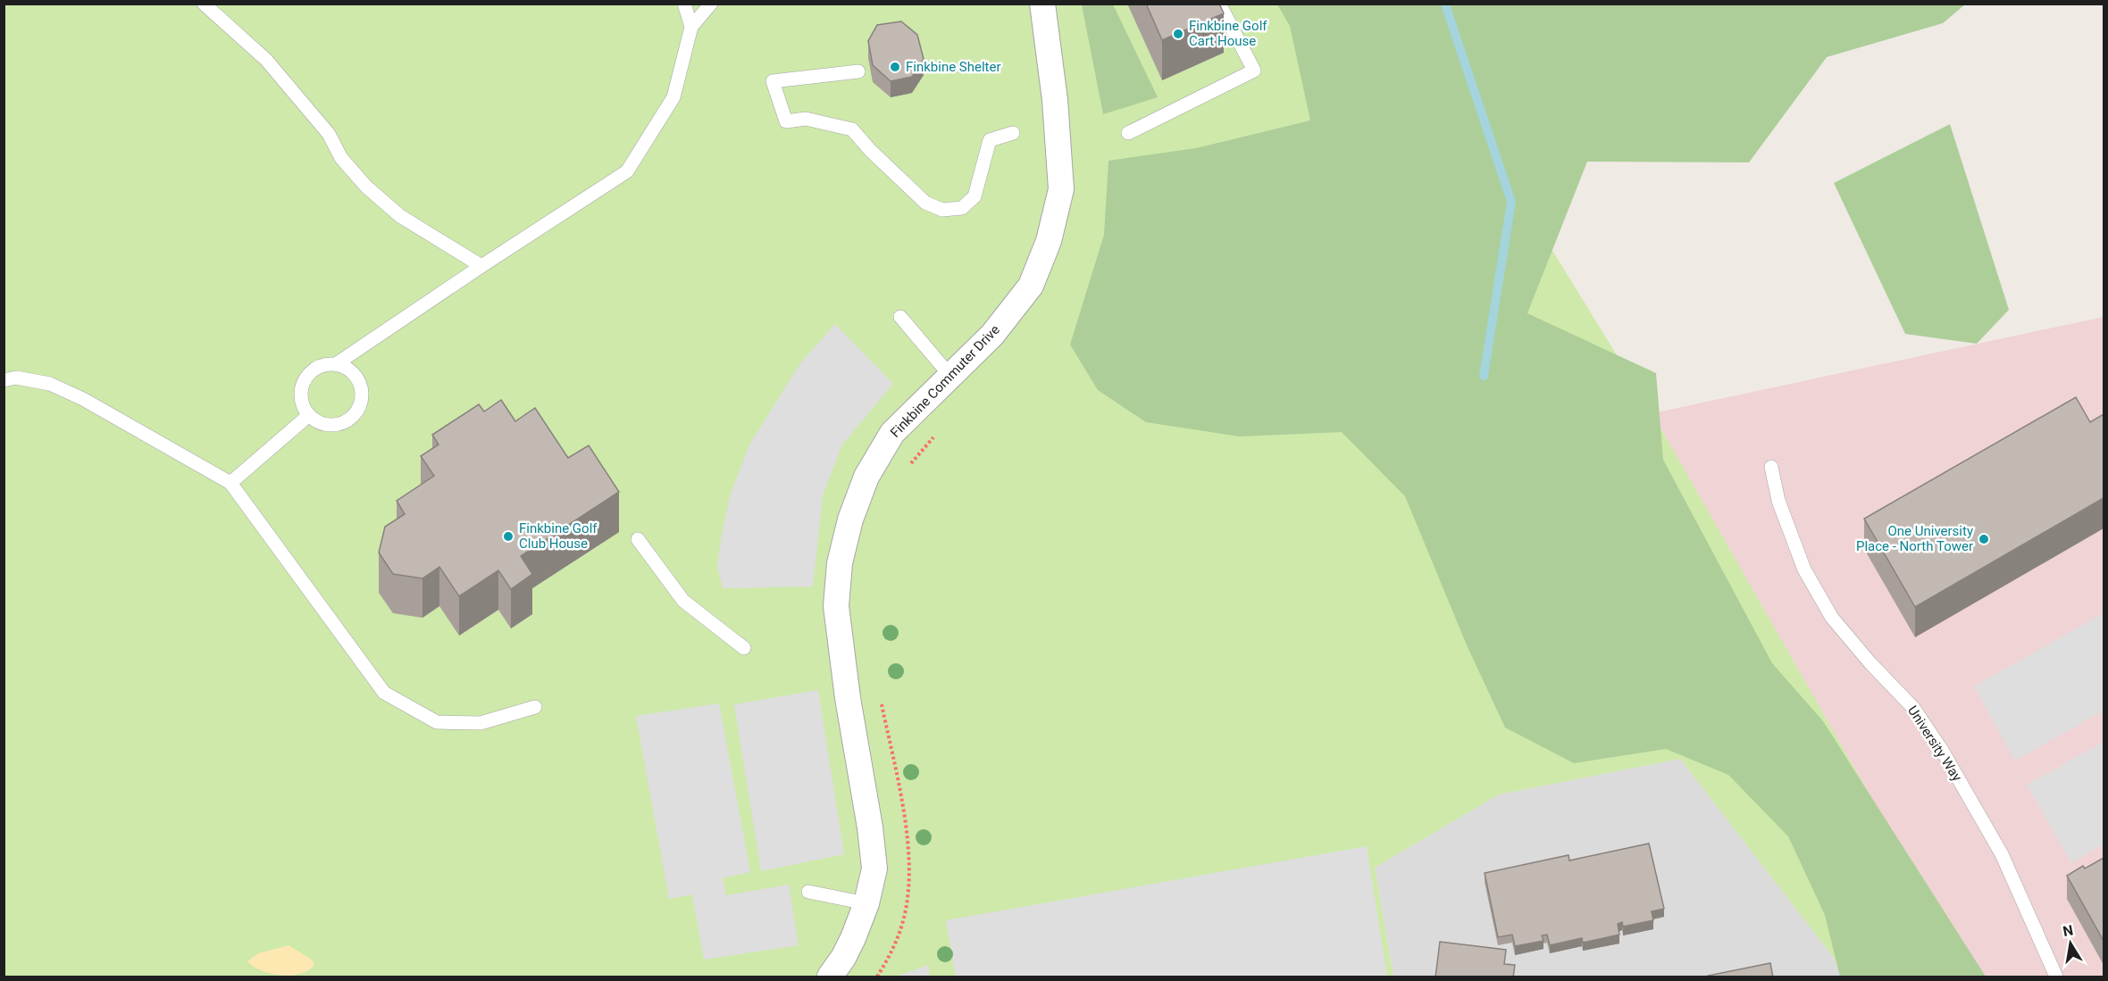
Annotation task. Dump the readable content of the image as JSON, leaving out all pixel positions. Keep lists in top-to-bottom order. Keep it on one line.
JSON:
{"streets":{"street":["Finkbine Commuter Drive"],"lane":["University Way"]},"places":["Finkbine Golf Cart House","Finkbine Shelter","Finkbine Golf Club House","One University Place - North Tower"],"north":"top"}
